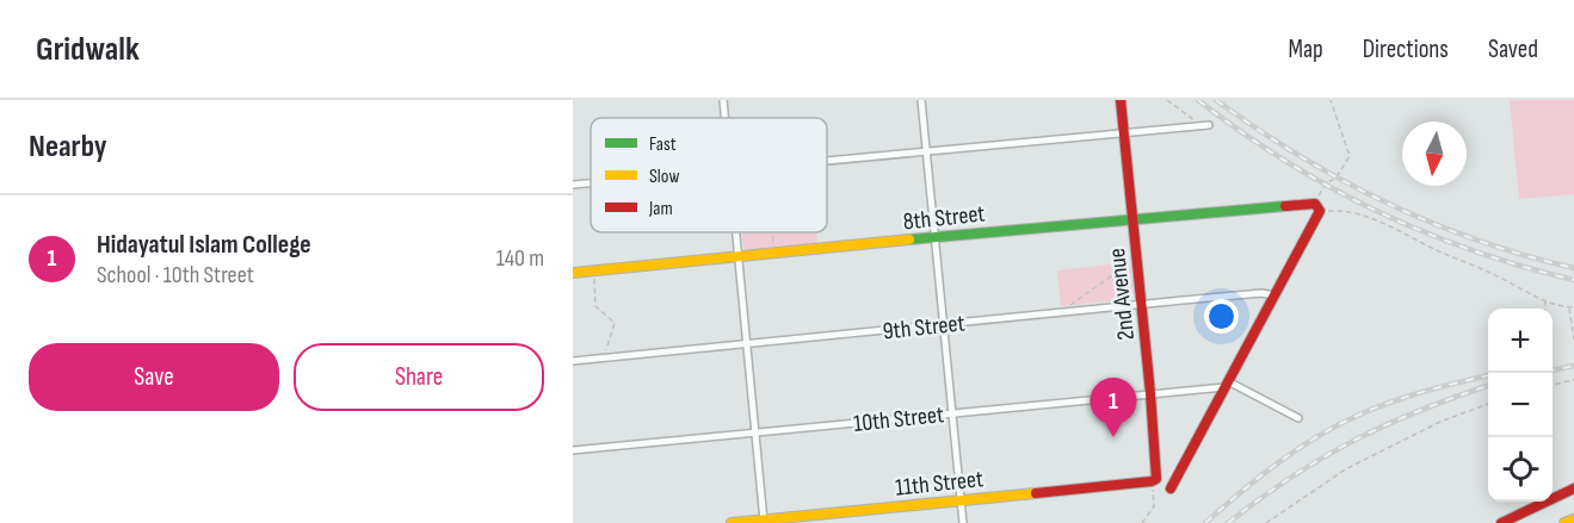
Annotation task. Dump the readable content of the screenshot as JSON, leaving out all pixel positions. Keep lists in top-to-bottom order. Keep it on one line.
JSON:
{"streets":{"main road":["8th Street","2nd Avenue","11th Street"],"street":["9th Street","10th Street"]},"crossings":[["8th Street","2nd Avenue"],["2nd Avenue","9th Street"],["2nd Avenue","10th Street"],["2nd Avenue","11th Street"]],"legend":["Fast","Slow","Jam"],"north":"bottom","page":{"header":"Gridwalk","nav":["Map","Directions","Saved"],"heading":"Nearby","list":[{"mark":"1","name":"Hidayatul Islam College","note":"School · 10th Street","value":"140 m"}],"map_buttons":["+","−"],"buttons":["Save","Share"],"pins":"1"}}
